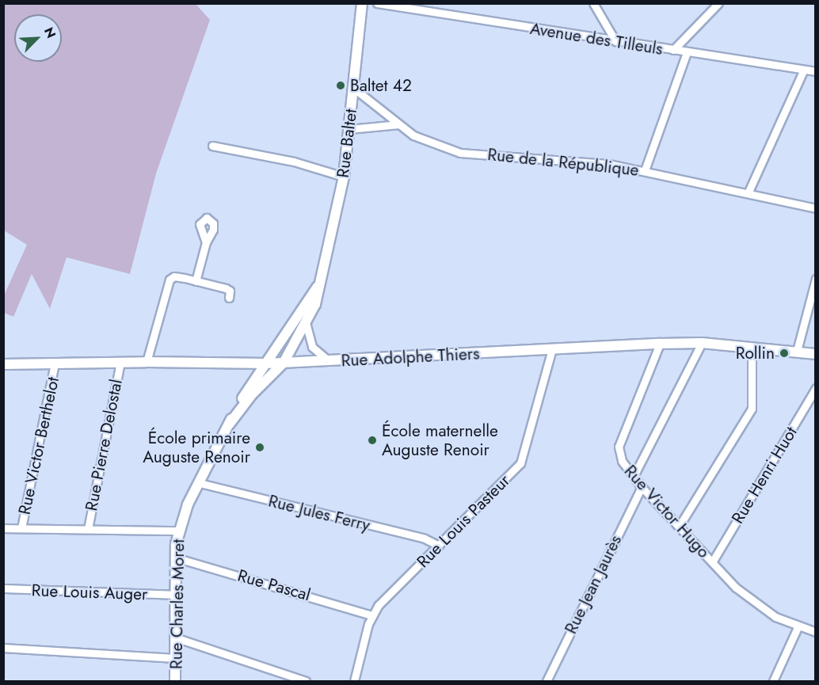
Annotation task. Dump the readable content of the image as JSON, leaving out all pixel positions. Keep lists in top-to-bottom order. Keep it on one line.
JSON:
{"streets":{"street":["Avenue des Tilleuls","Rue Baltet","Rue de la République","Rue Adolphe Thiers","Rue Pierre Delostal","Rue Victor Berthelot","Rue Henri Huot","Rue Victor Hugo","Rue Jules Ferry","Rue Louis Pasteur","Rue Jean Jaurès","Rue Pascal","Rue Louis Auger","Rue Charles Moret"]},"crossings":[["Rue Baltet","Rue de la République"],["Rue Baltet","Rue Adolphe Thiers"],["Rue Baltet","Rue Charles Moret"],["Rue Adolphe Thiers","Rue Pierre Delostal"],["Rue Adolphe Thiers","Rue Victor Berthelot"],["Rue Adolphe Thiers","Rue Victor Hugo"],["Rue Adolphe Thiers","Rue Louis Pasteur"],["Rue Adolphe Thiers","Rue Charles Moret"],["Rue Henri Huot","Rue Victor Hugo"],["Rue Victor Hugo","Rue Jean Jaurès"],["Rue Jules Ferry","Rue Louis Pasteur"],["Rue Jules Ferry","Rue Charles Moret"],["Rue Louis Pasteur","Rue Pascal"],["Rue Pascal","Rue Charles Moret"],["Rue Louis Auger","Rue Charles Moret"]],"places":["Baltet 42","Rollin","École maternelle Auguste Renoir","École primaire Auguste Renoir"],"north":"top right"}
